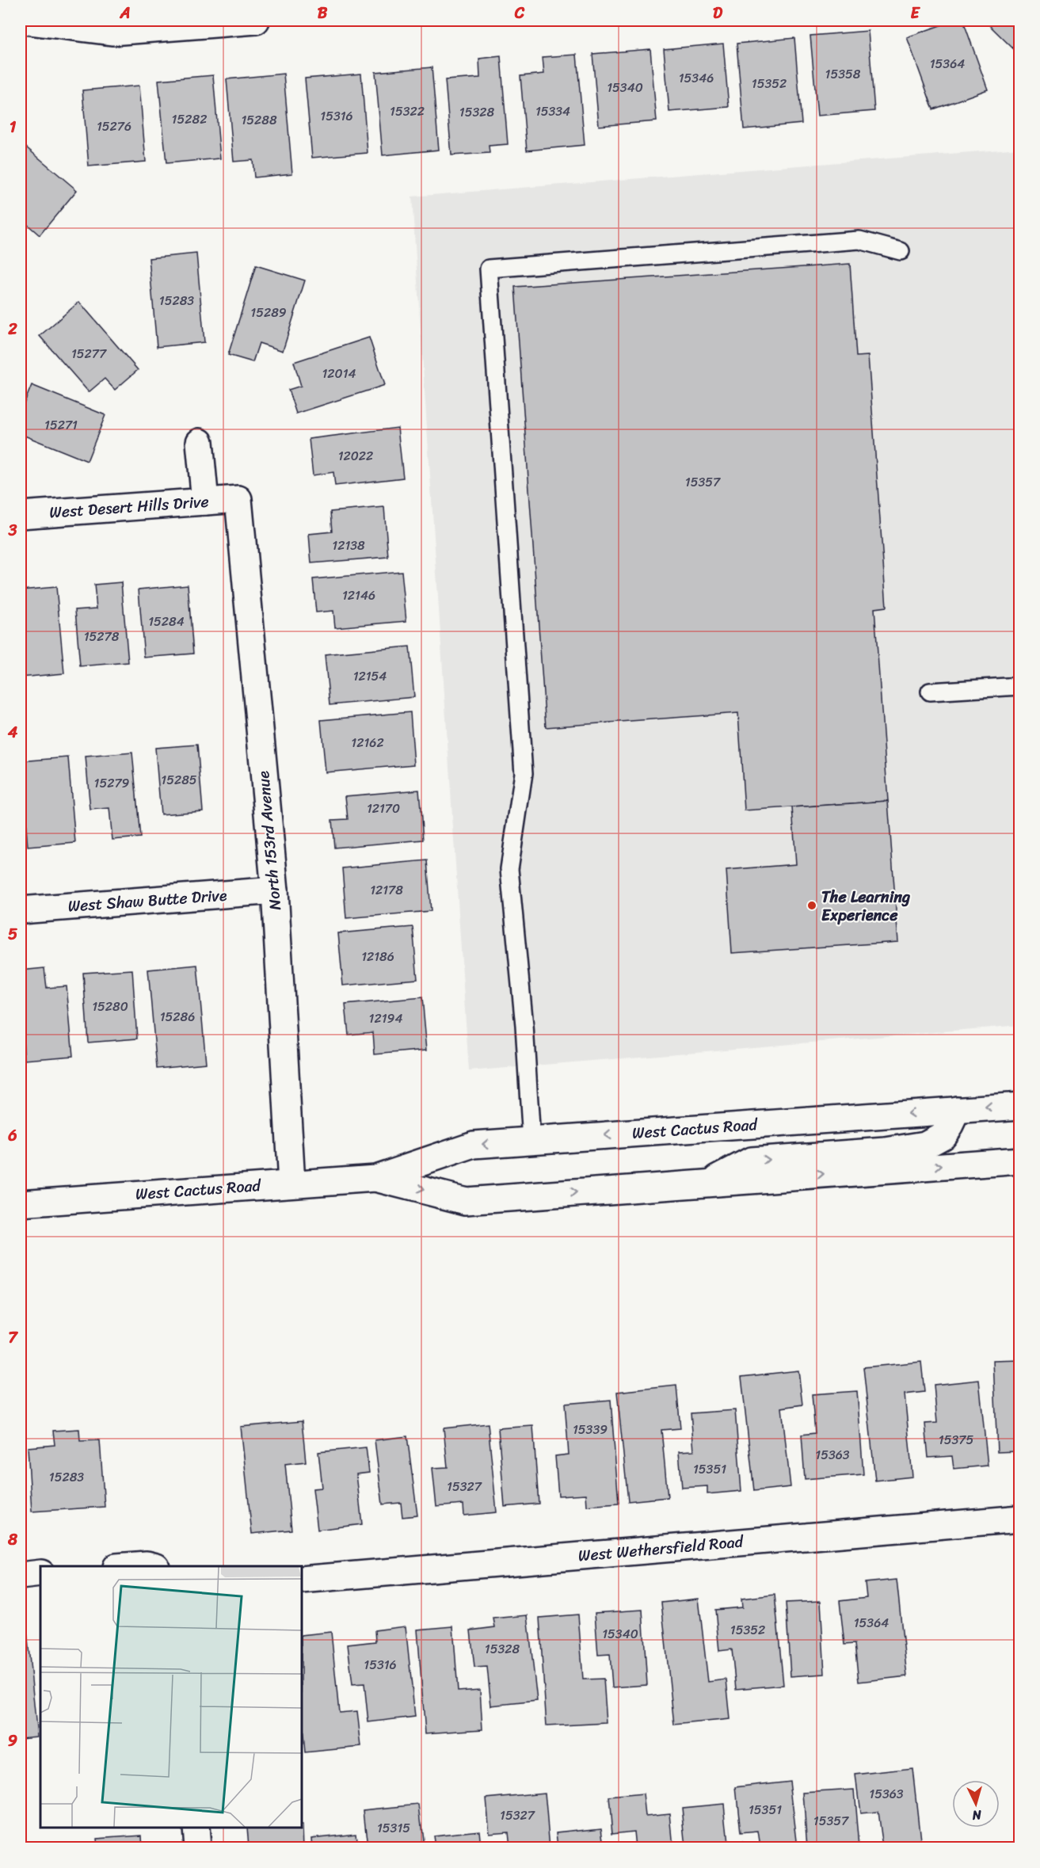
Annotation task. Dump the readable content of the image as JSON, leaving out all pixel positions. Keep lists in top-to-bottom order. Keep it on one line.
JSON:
{"streets":{"street":["West Desert Hills Drive","North 153rd Avenue","West Shaw Butte Drive","West Cactus Road","West Wethersfield Road"]},"crossings":[["West Desert Hills Drive","North 153rd Avenue"],["North 153rd Avenue","West Shaw Butte Drive"],["North 153rd Avenue","West Cactus Road"]],"places":["The Learning Experience"],"house_numbers":["15364","15358","15346","15352","15340","15322","15334","15328","15316","15282","15288","15276","15283","15289","15277","12014","15271","12022","15357","12138","12146","15284","15278","12154","12162","15285","15279","12170","12178","12186","15280","15286","12194","15339","15375","15363","15351","15283","15327","15364","15352","15340","15328","15316","15363","15351","15327","15357","15315"],"north":"bottom","grid":{"columns":["A","B","C","D","E"],"rows":["1","2","3","4","5","6","7","8","9"]}}
